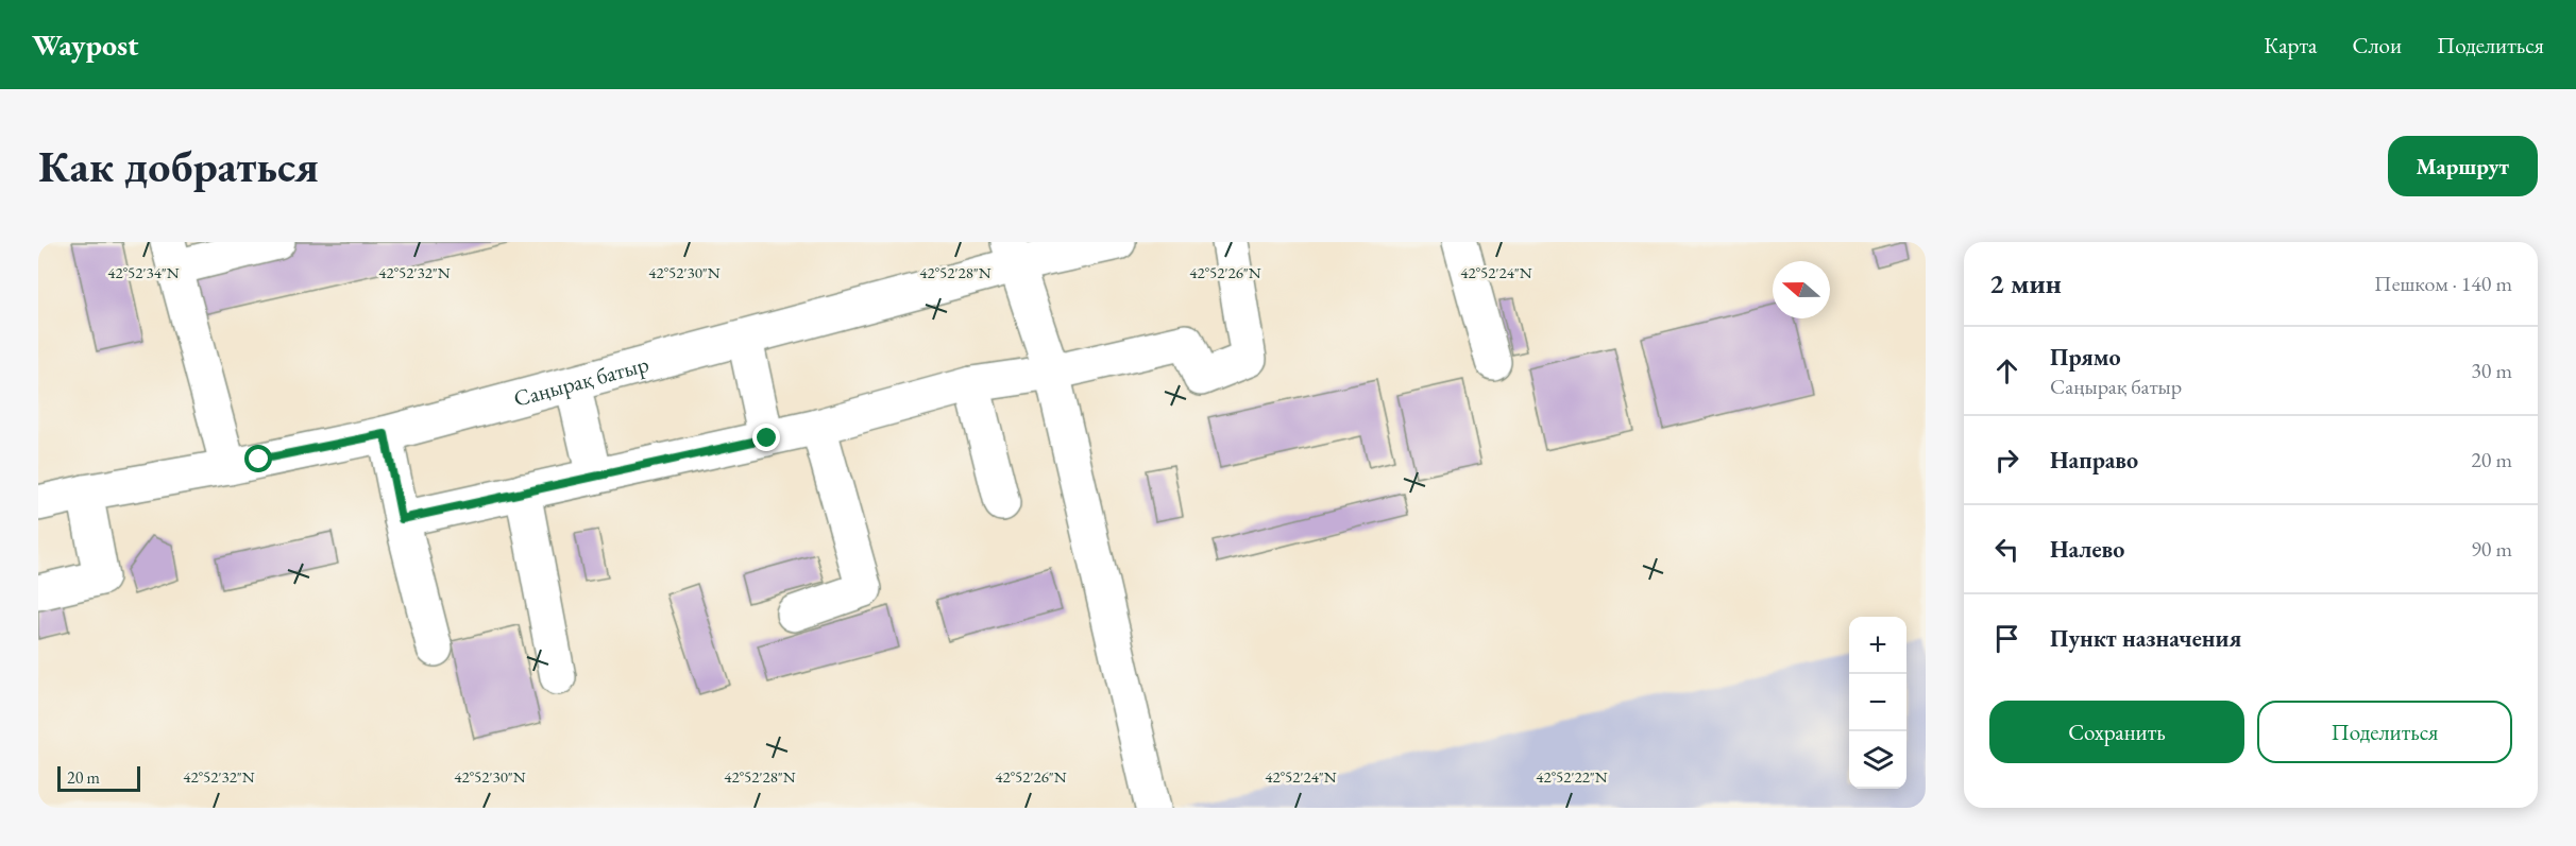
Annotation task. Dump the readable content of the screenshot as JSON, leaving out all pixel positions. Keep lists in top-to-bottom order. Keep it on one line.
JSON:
{"streets":{"street":["Саңырақ батыр"]},"scale_bar":"20 m","north":"left","page":{"header":"Waypost","nav":["Карта","Слои","Поделиться"],"buttons":["Маршрут",["Сохранить","Поделиться"]],"title":"Как добраться","heading":["2 мин","Пешком · 140 m"],"list":[["Прямо","Саңырақ батыр","30 m"],["Направо","20 m"],["Налево","90 m"],"Пункт назначения"],"map_buttons":["+","−"],"scale":"20 m"},"coordinates":["42°52'34\"N","42°52'32\"N","42°52'30\"N","42°52'28\"N","42°52'26\"N","42°52'24\"N","42°52'22\"N"]}
